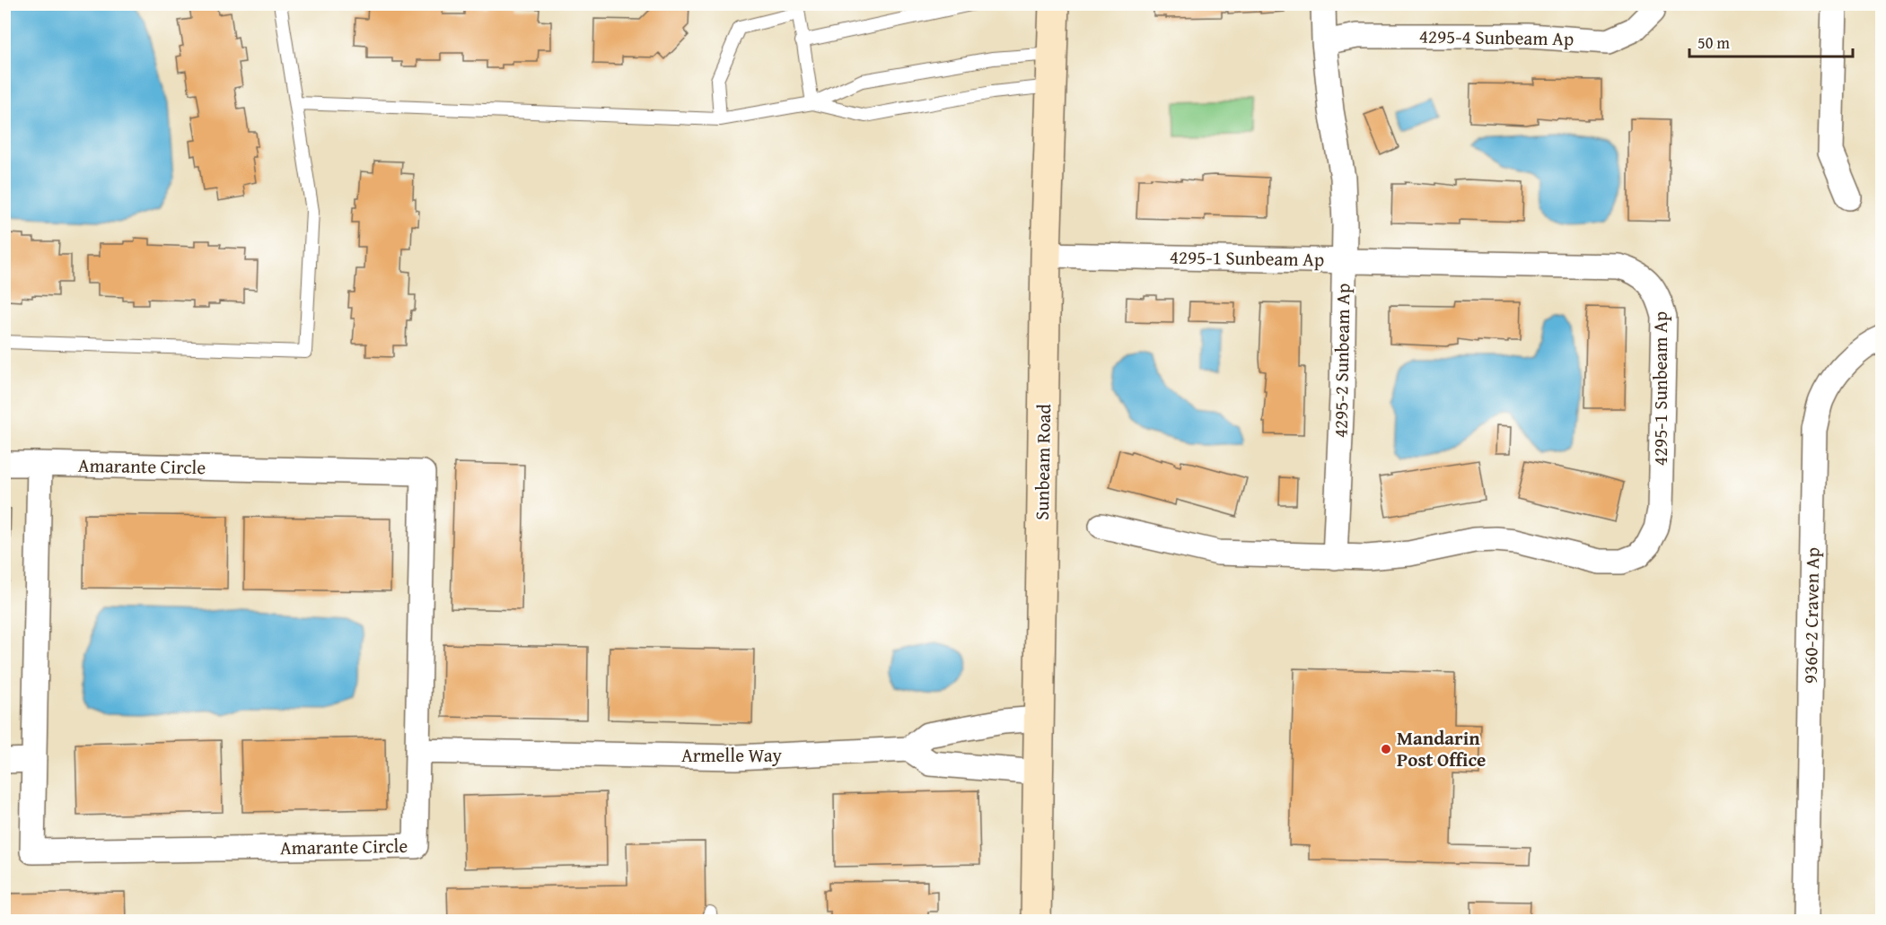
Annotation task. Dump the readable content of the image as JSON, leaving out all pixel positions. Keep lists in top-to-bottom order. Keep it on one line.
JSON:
{"streets":{"street":["4295-4 Sunbeam Ap","4295-1 Sunbeam Ap","4295-2 Sunbeam Ap","Sunbeam Road","Amarante Circle","9360-2 Craven Ap","Armelle Way"]},"crossings":[["4295-4 Sunbeam Ap","4295-2 Sunbeam Ap"],["4295-1 Sunbeam Ap","4295-2 Sunbeam Ap"],["4295-1 Sunbeam Ap","Sunbeam Road"],["Amarante Circle","Armelle Way"]],"places":["Mandarin Post Office"],"scale_bar":"50 m"}
